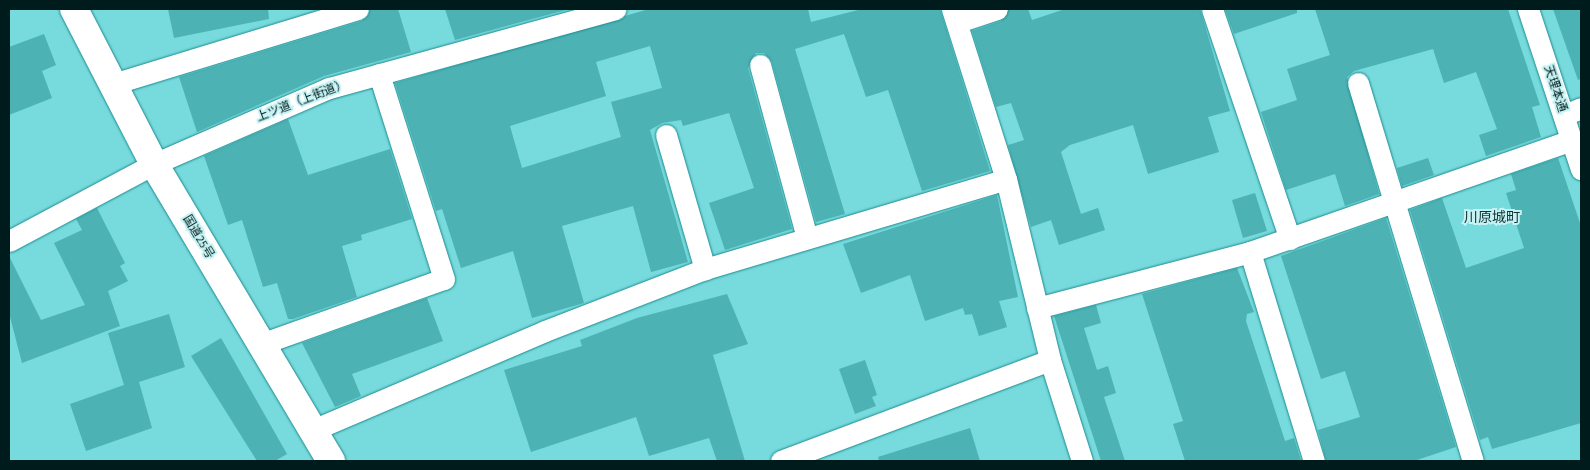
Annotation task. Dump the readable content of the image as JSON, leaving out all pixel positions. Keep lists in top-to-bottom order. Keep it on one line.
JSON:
{"streets":{"highway":["国道25号"],"street":["天理本通","上ツ道（上街道）"]},"crossings":[["上ツ道（上街道）","国道25号"]],"districts":["川原城町"]}
